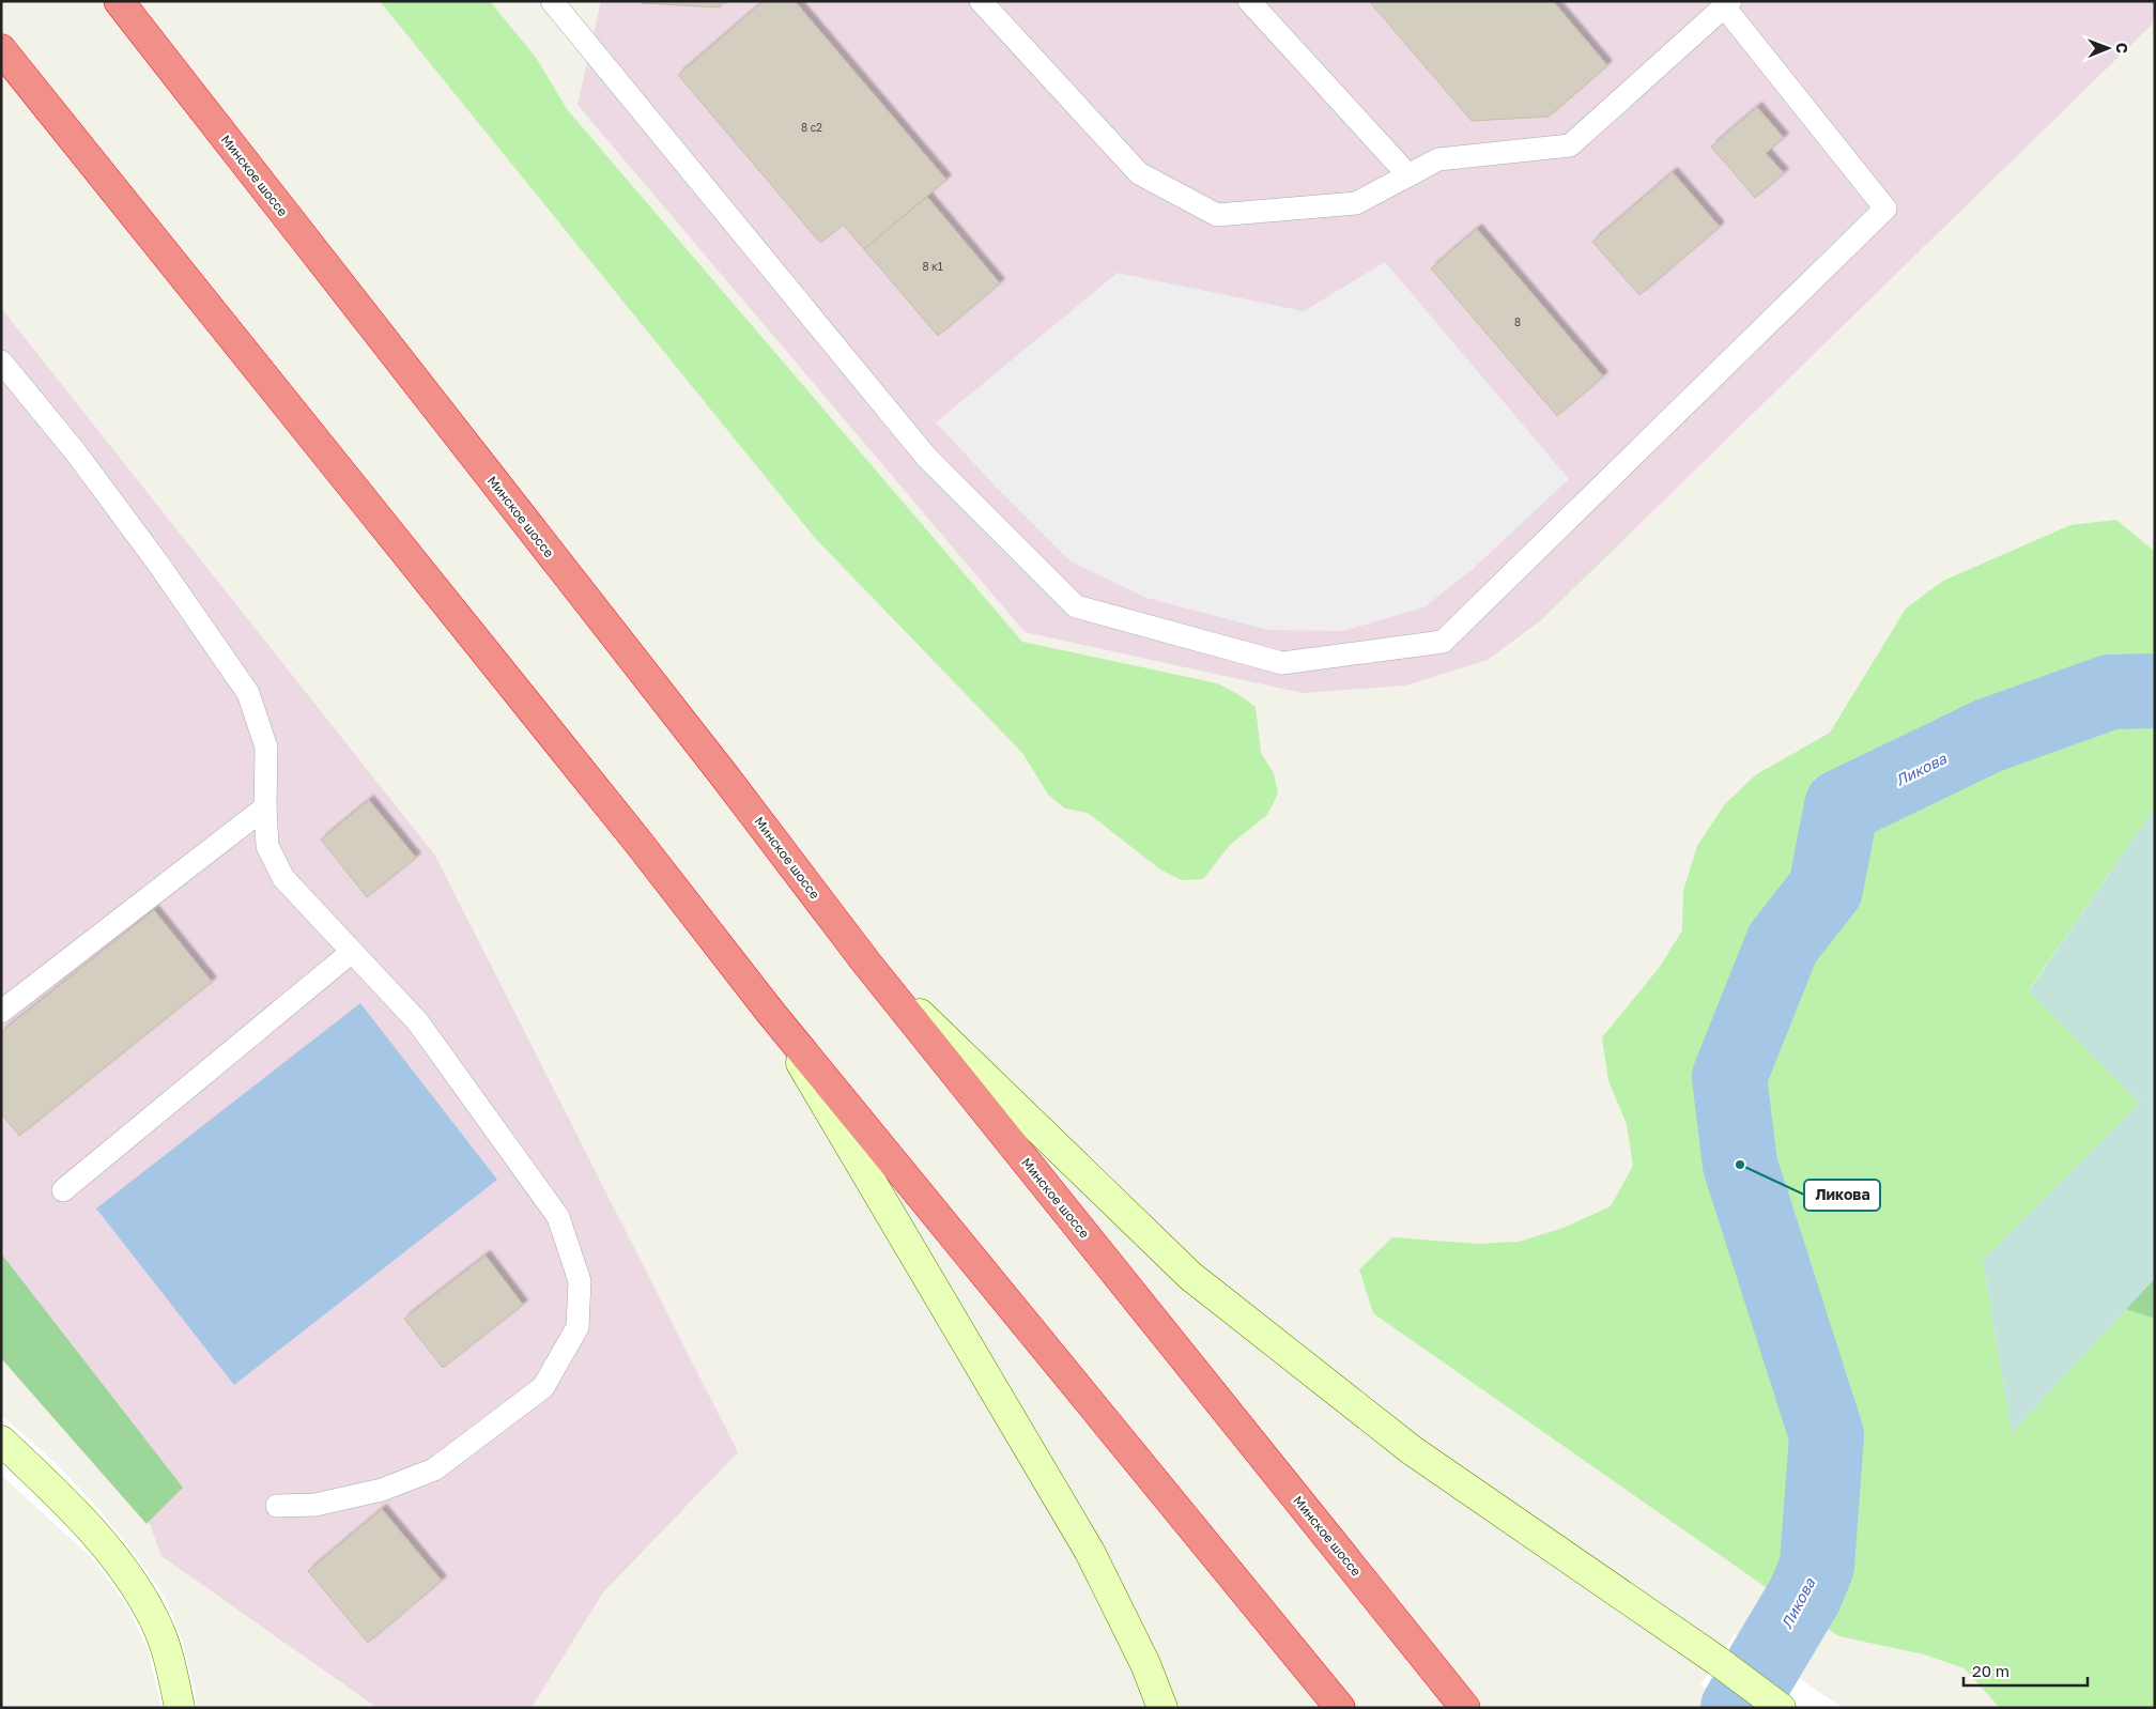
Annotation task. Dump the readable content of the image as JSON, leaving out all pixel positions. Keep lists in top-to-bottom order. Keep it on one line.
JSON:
{"streets":{"highway":["Минское шоссе"]},"water":["Ликова"],"places":["Ликова"],"house_numbers":["8 с2","8 к1","8"],"scale_bar":"20 m","north":"right"}
